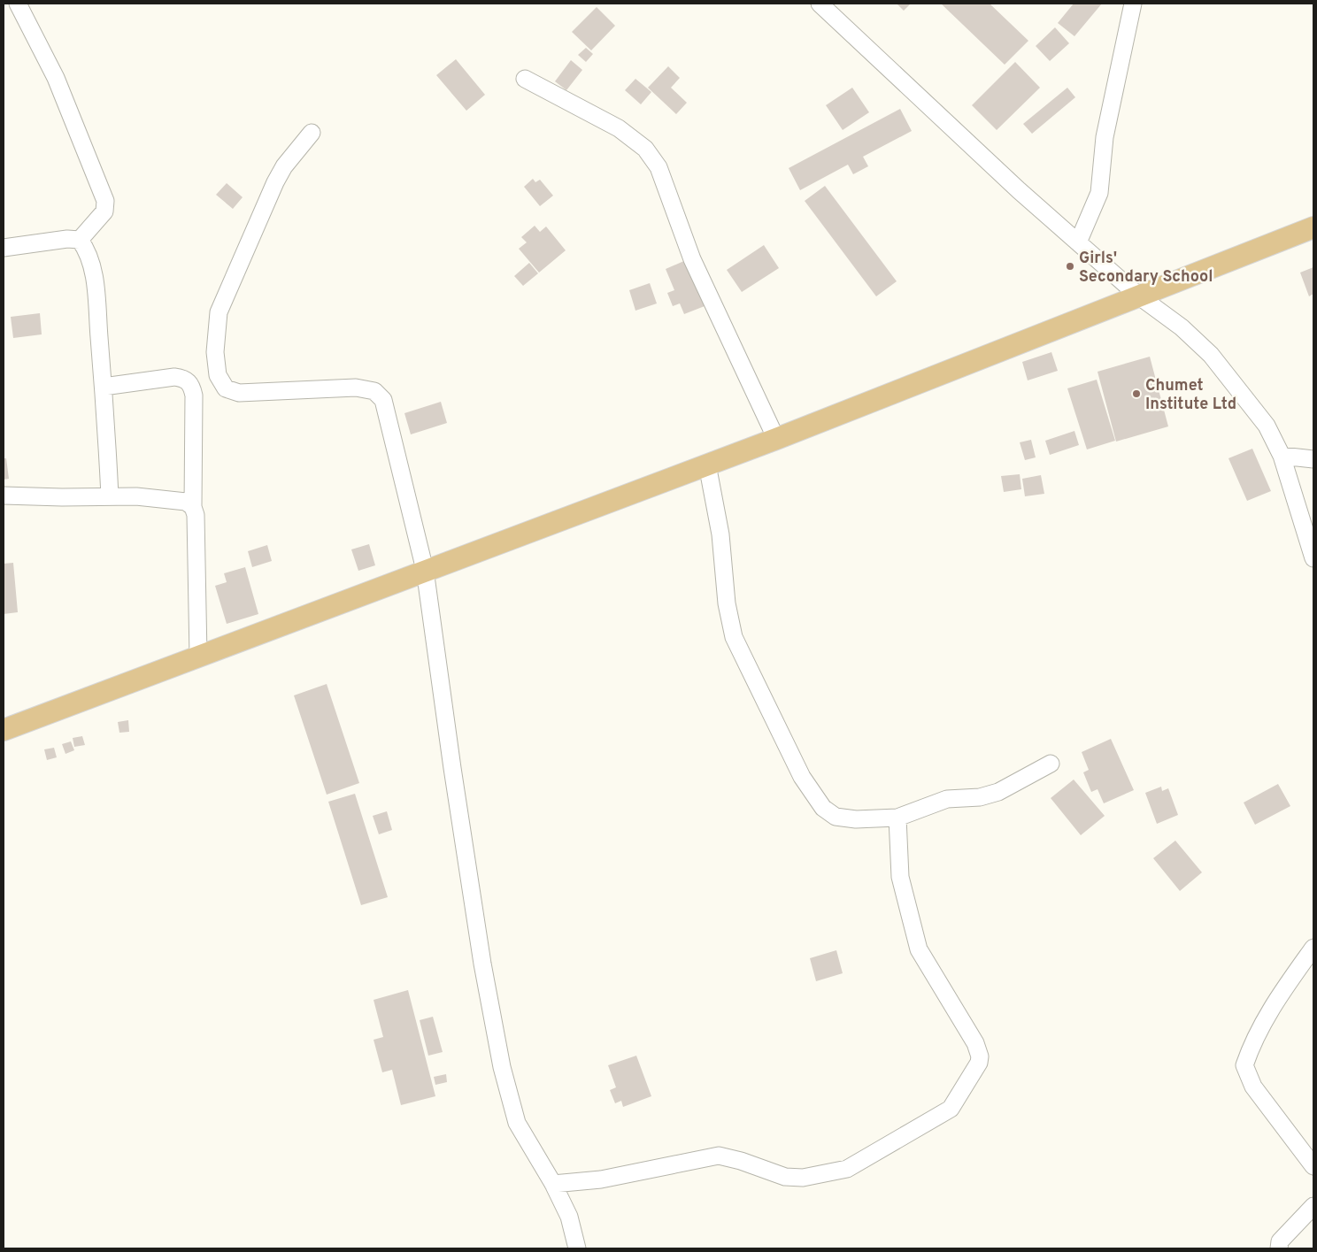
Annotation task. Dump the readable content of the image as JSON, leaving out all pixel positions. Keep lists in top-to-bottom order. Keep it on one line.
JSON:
{"places":["Girls' Secondary School","Chumet Institute Ltd"]}
